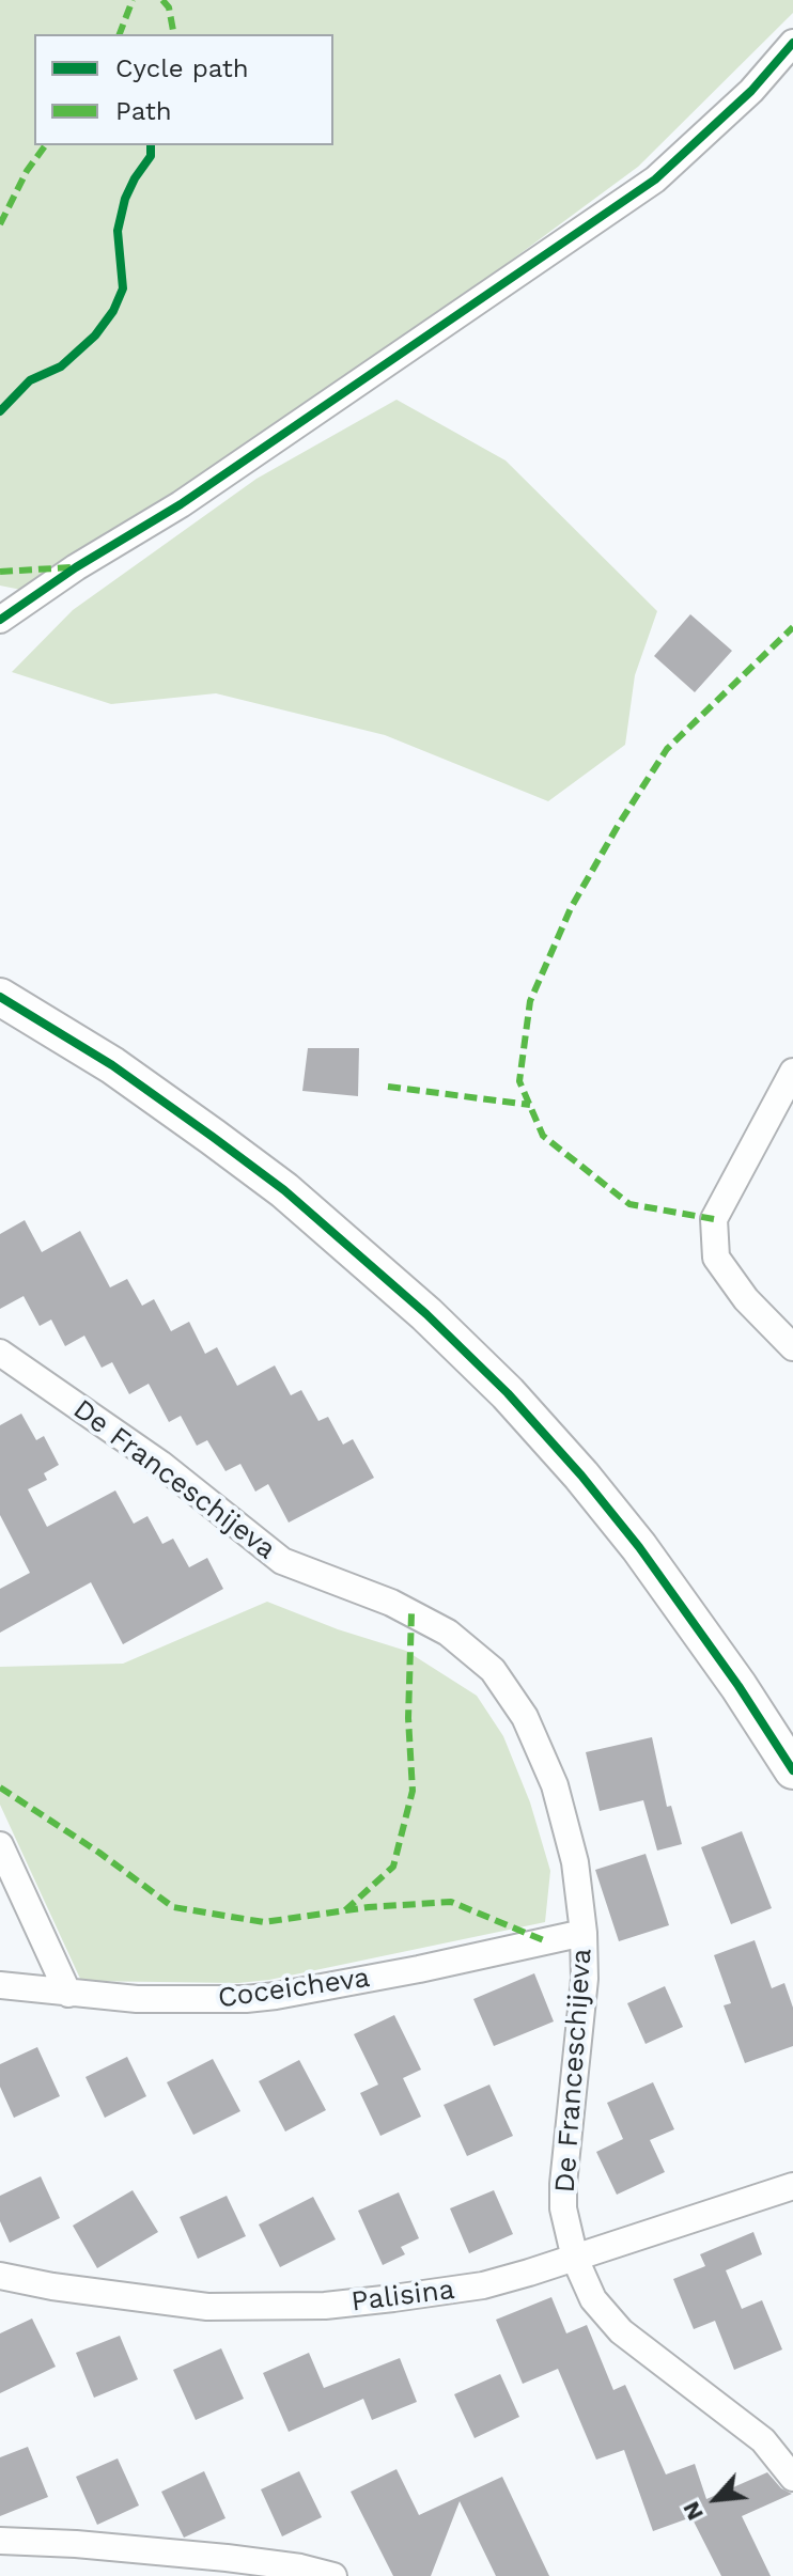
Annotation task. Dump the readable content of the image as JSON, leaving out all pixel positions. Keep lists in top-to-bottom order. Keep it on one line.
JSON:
{"streets":{"street":["De Franceschijeva","Coceicheva","Palisina"]},"crossings":[["De Franceschijeva","Coceicheva"],["De Franceschijeva","Palisina"]],"legend":["Cycle path","Path"],"north":"bottom left"}
